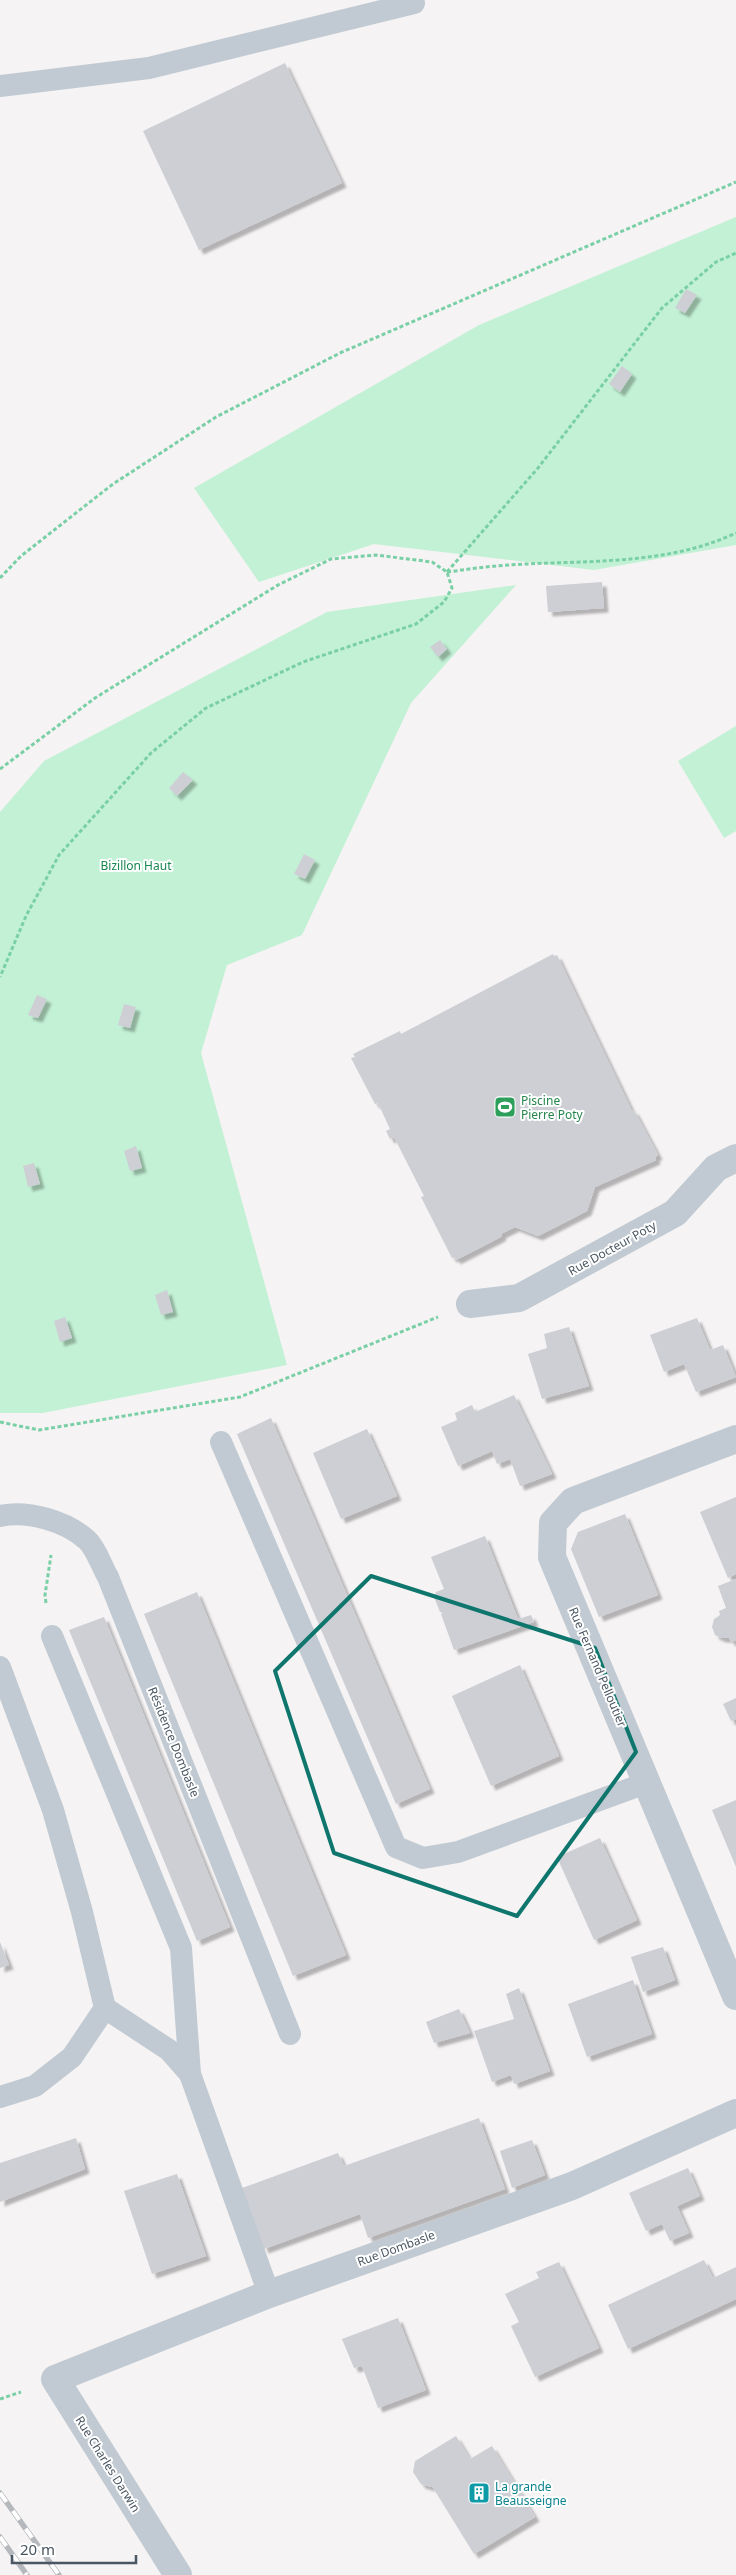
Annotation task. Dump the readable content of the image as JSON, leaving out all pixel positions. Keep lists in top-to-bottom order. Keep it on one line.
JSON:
{"streets":{"street":["Rue Docteur Poty","Rue Fernand Pelloutier","Rue Dombasle","Rue Charles Darwin"],"lane":["Résidence Dombasle"]},"crossings":[["Rue Dombasle","Rue Charles Darwin"]],"parks":["Bizillon Haut"],"places":{"sports":["Piscine Pierre Poty"],"building":["La grande Beausseigne"]},"scale_bar":"20 m"}
